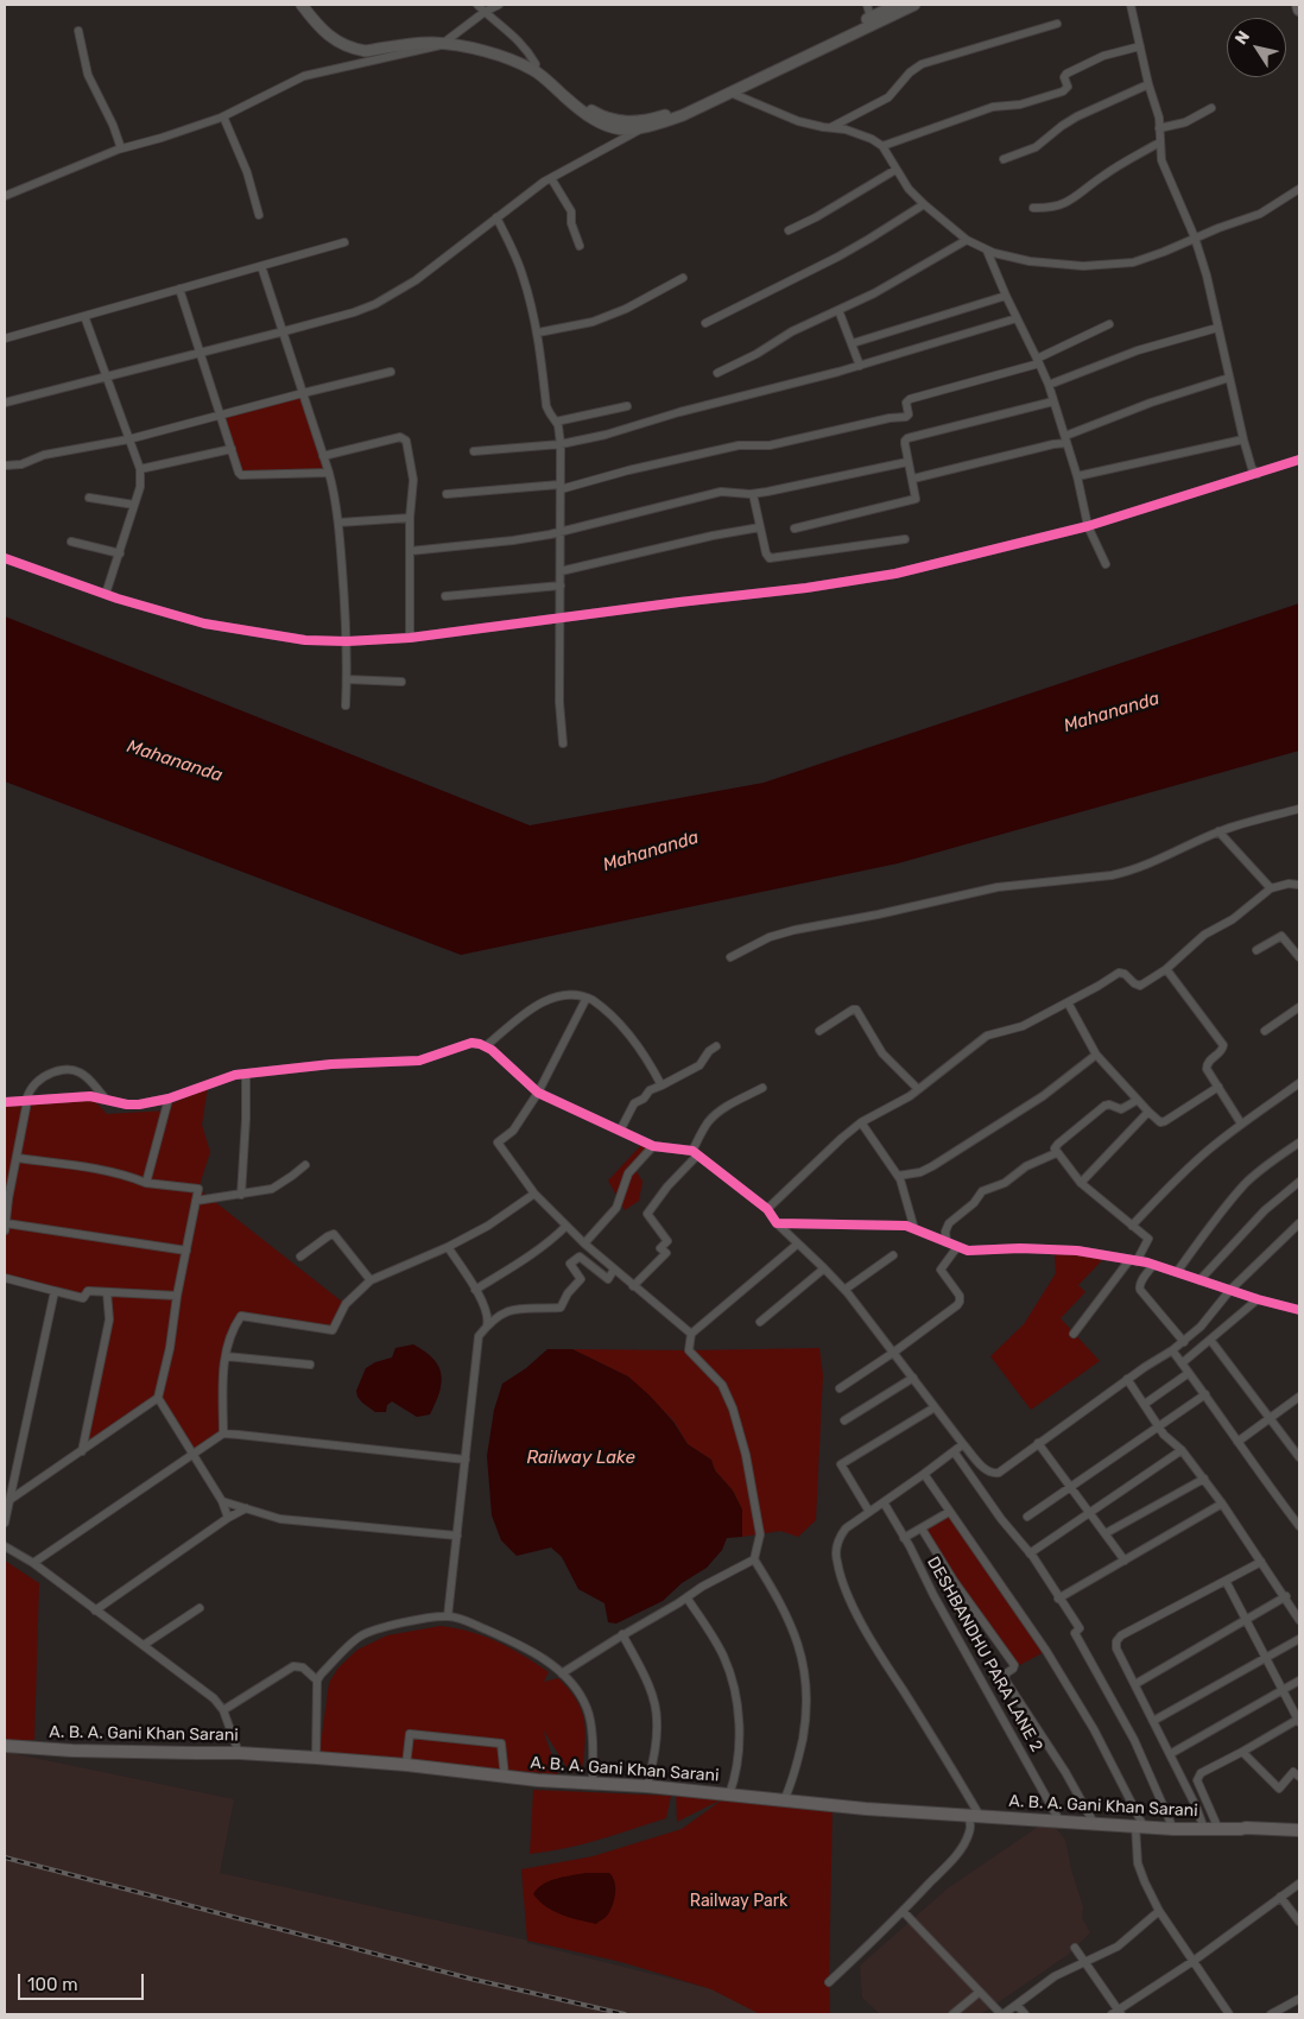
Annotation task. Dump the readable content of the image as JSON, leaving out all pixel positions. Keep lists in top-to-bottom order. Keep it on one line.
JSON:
{"streets":{"main road":["A. B. A. Gani Khan Sarani"],"street":["DESHBANDHU PARA LANE 2"]},"crossings":[["DESHBANDHU PARA LANE 2","A. B. A. Gani Khan Sarani"]],"water":["Mahananda","Railway Lake"],"parks":["Railway Park"],"scale_bar":"100 m","north":"top left"}
